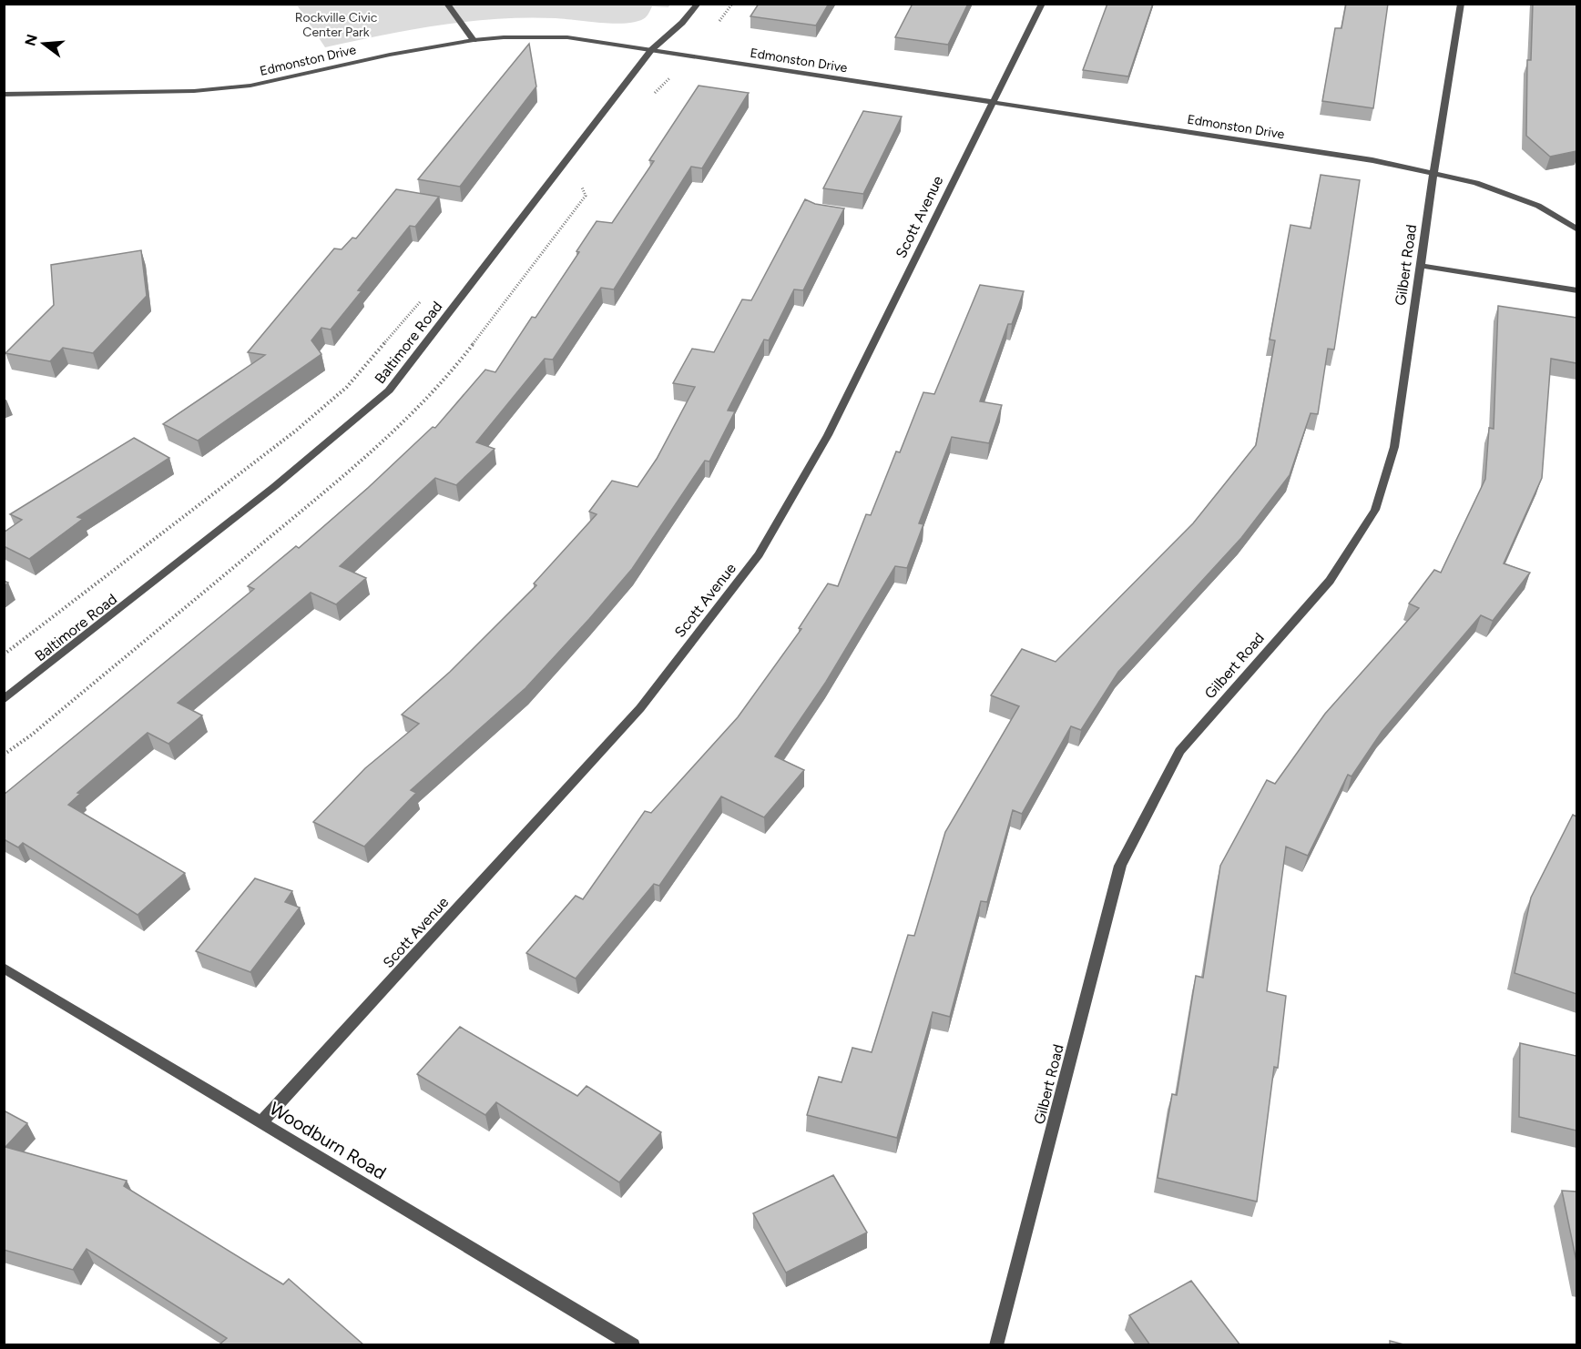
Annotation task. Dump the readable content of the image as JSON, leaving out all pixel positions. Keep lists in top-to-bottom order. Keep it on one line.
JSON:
{"streets":{"street":["Edmonston Drive","Scott Avenue","Gilbert Road","Baltimore Road","Woodburn Road"]},"crossings":[["Edmonston Drive","Scott Avenue"],["Edmonston Drive","Gilbert Road"],["Edmonston Drive","Baltimore Road"],["Scott Avenue","Woodburn Road"]],"parks":["Rockville Civic Center Park"],"north":"left"}
